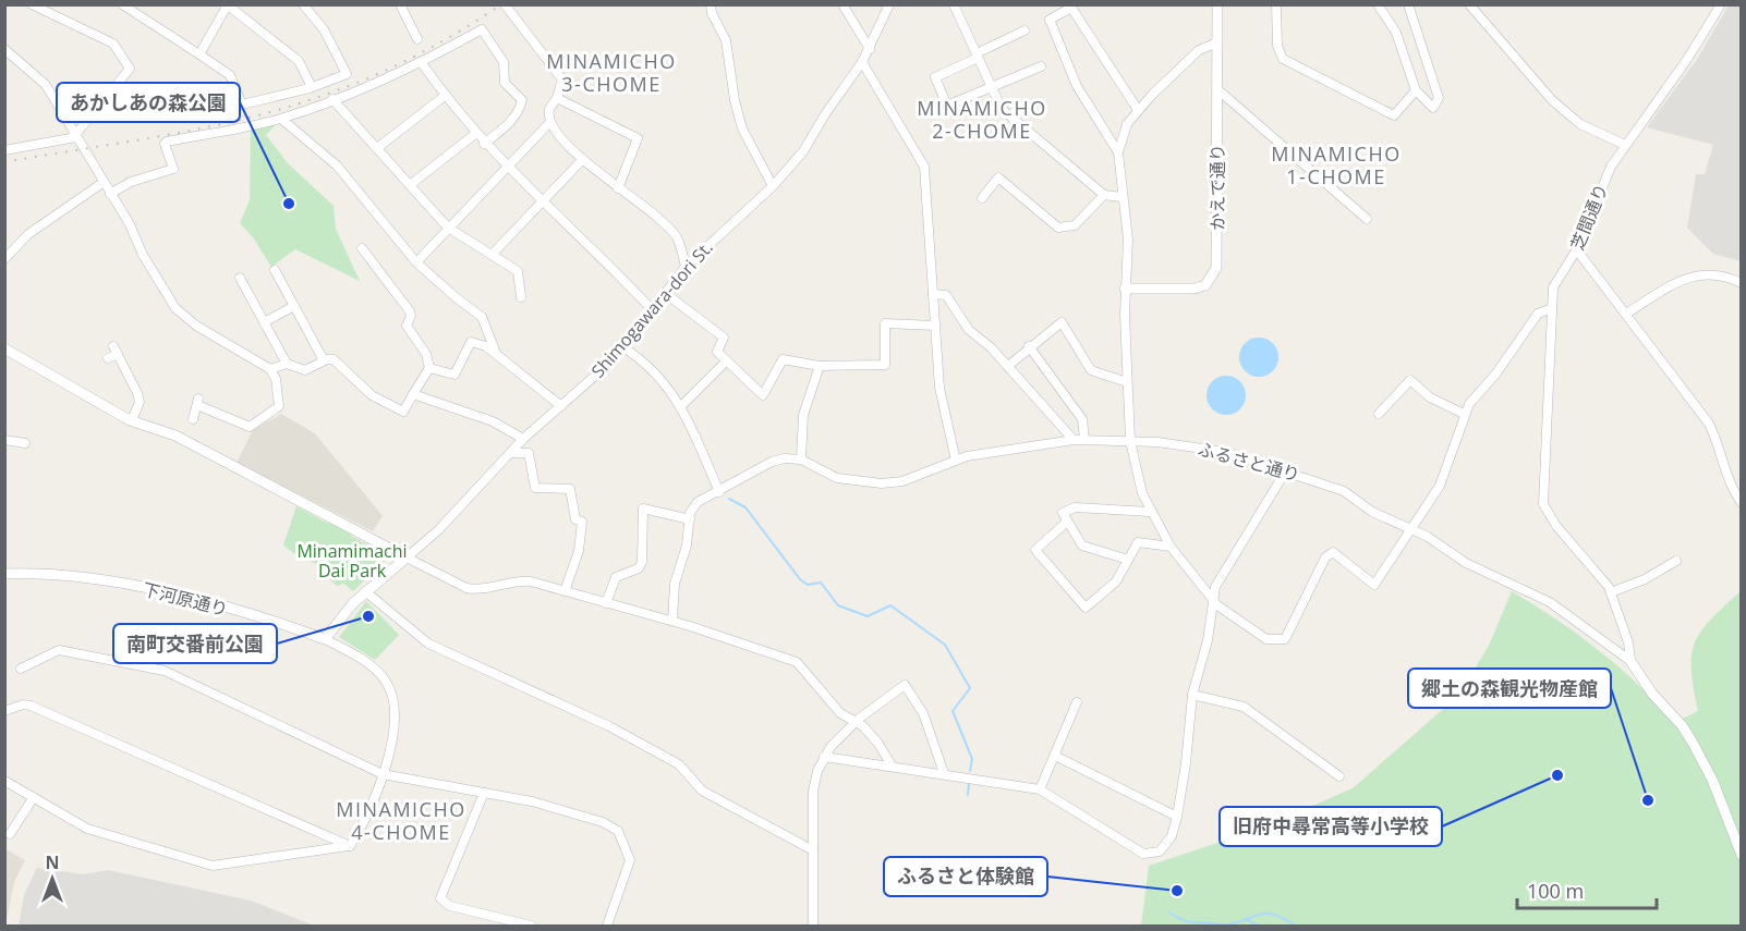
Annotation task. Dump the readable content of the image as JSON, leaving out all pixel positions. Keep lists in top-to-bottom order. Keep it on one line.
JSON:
{"streets":{"street":["かえで通り","芝間通り","Shimogawara-dori St.","ふるさと通り","下河原通り"]},"districts":["MINAMICHO 3-CHOME","MINAMICHO 2-CHOME","MINAMICHO 1-CHOME","MINAMICHO 4-CHOME"],"parks":["Minamimachi Dai Park"],"places":["あかしあの森公園","南町交番前公園","旧府中尋常高等小学校","郷土の森観光物産館","ふるさと体験館"],"scale_bar":"100 m","north":"top"}
